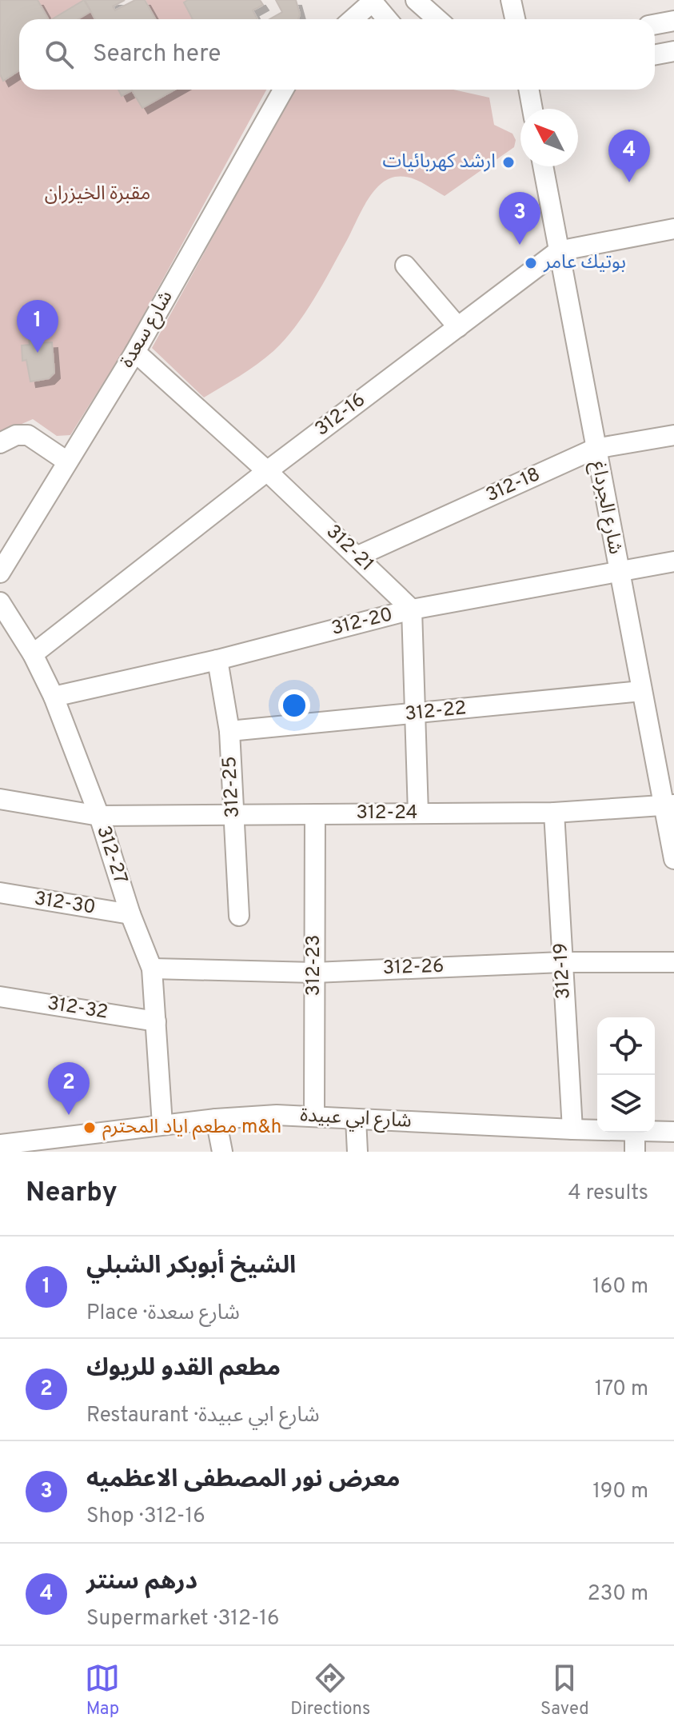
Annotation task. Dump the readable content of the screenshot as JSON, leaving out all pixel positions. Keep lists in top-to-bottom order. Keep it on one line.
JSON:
{"streets":{"street":["شارع سعدة","312-16","312-18","شارع الجرداغ","312-21","312-20","312-22","312-25","312-24","312-27","312-30","312-23","312-26","312-19","312-32","شارع ابي عبيدة"]},"crossings":[["شارع سعدة","312-21"],["312-16","شارع الجرداغ"],["312-16","312-21"],["312-16","312-27"],["312-18","شارع الجرداغ"],["312-18","312-21"],["شارع الجرداغ","312-20"],["شارع الجرداغ","312-22"],["شارع الجرداغ","312-24"],["312-21","312-20"],["312-20","312-25"],["312-20","312-27"],["312-22","312-25"],["312-25","312-24"],["312-24","312-27"],["312-24","312-23"],["312-24","312-19"],["312-27","312-30"],["312-27","312-26"],["312-27","312-32"],["312-27","شارع ابي عبيدة"],["312-23","312-26"],["312-23","شارع ابي عبيدة"],["312-26","312-19"],["312-19","شارع ابي عبيدة"]],"parks":["مقبرة الخيزران"],"places":["ارشد كهربائيات","بوتيك عامر","مطعم اياد المحترم m&h"],"north":"top left","page":{"search":"Search here","pins":["4","3","1","2"],"heading":["Nearby","4 results"],"list":[{"mark":"1","name":"الشيخ أبوبكر الشبلي","note":"Place · شارع سعدة","value":"160 m"},{"mark":"2","name":"مطعم القدو للريوك","note":"Restaurant · شارع ابي عبيدة","value":"170 m"},{"mark":"3","name":"معرض نور المصطفى الاعظميه","note":"Shop · 312-16","value":"190 m"},{"mark":"4","name":"درهم سنتر","note":"Supermarket · 312-16","value":"230 m"}],"nav":["Map","Directions","Saved"]}}
